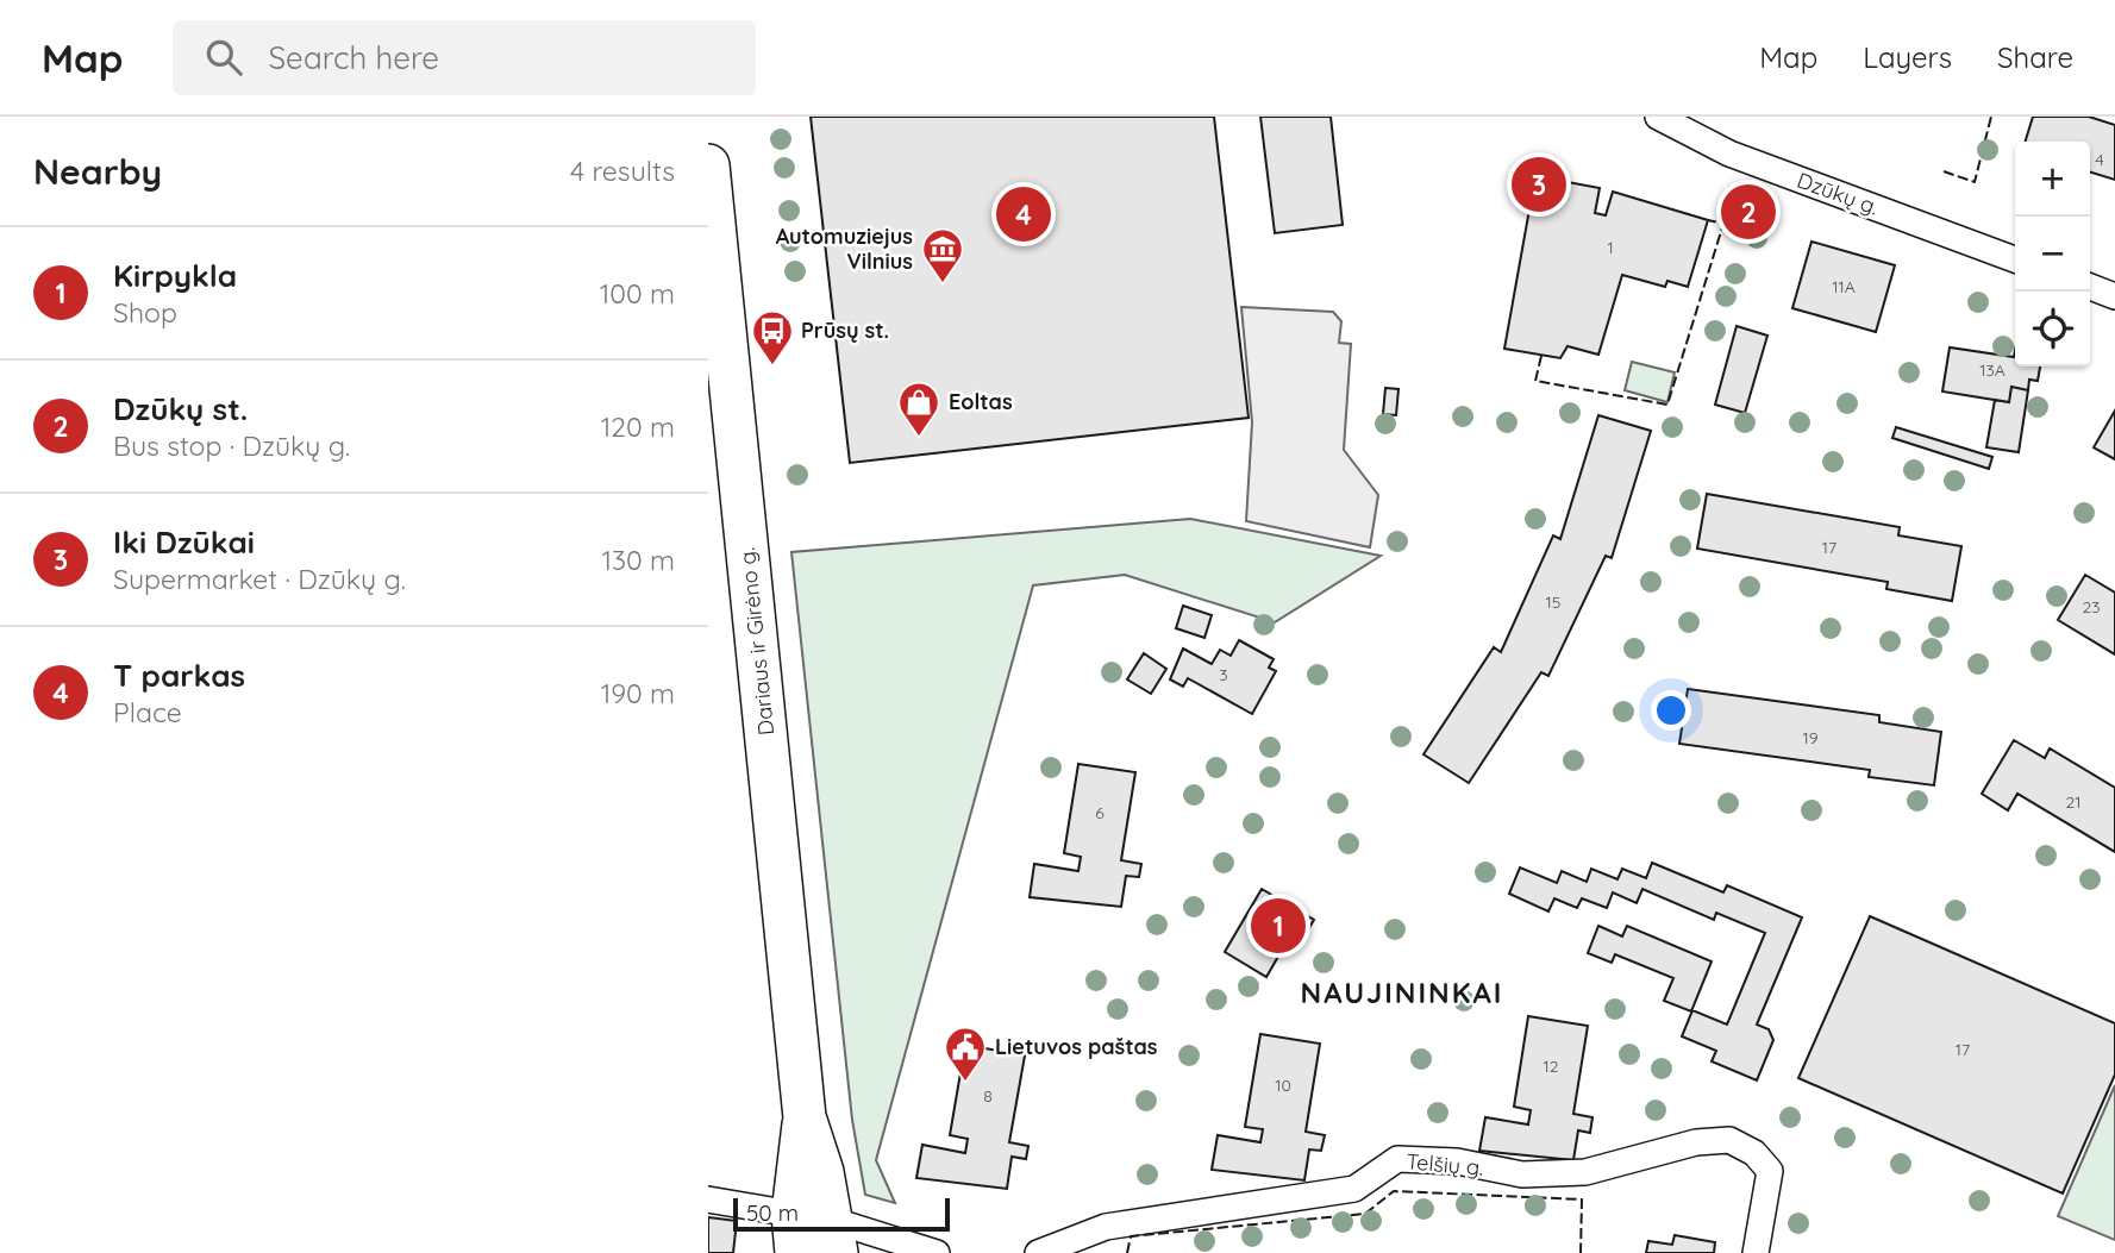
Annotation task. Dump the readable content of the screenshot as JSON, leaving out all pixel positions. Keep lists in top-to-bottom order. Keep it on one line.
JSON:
{"streets":{"main road":["Dariaus ir Girėno g."],"street":["Dzūkų g.","Telšių g."]},"districts":["NAUJININKAI"],"places":{"museum":["Automuziejus Vilnius"],"bus stop":["Prūsų st."],"shop":["Eoltas"],"public building":["Lietuvos paštas"]},"house_numbers":["4","1","11A","13A","17","15","23","3","19","21","6","17","12","10","8"],"scale_bar":"50 m","page":{"header":"Map","search":"Search here","nav":["Map","Layers","Share"],"heading":["Nearby","4 results"],"map_buttons":["+","−"],"pins":["3","2","4","1"],"list":[{"mark":"1","name":"Kirpykla","note":"Shop","value":"100 m"},{"mark":"2","name":"Dzūkų st.","note":"Bus stop · Dzūkų g.","value":"120 m"},{"mark":"3","name":"Iki Dzūkai","note":"Supermarket · Dzūkų g.","value":"130 m"},{"mark":"4","name":"T parkas","note":"Place","value":"190 m"}],"scale":"50 m"}}
